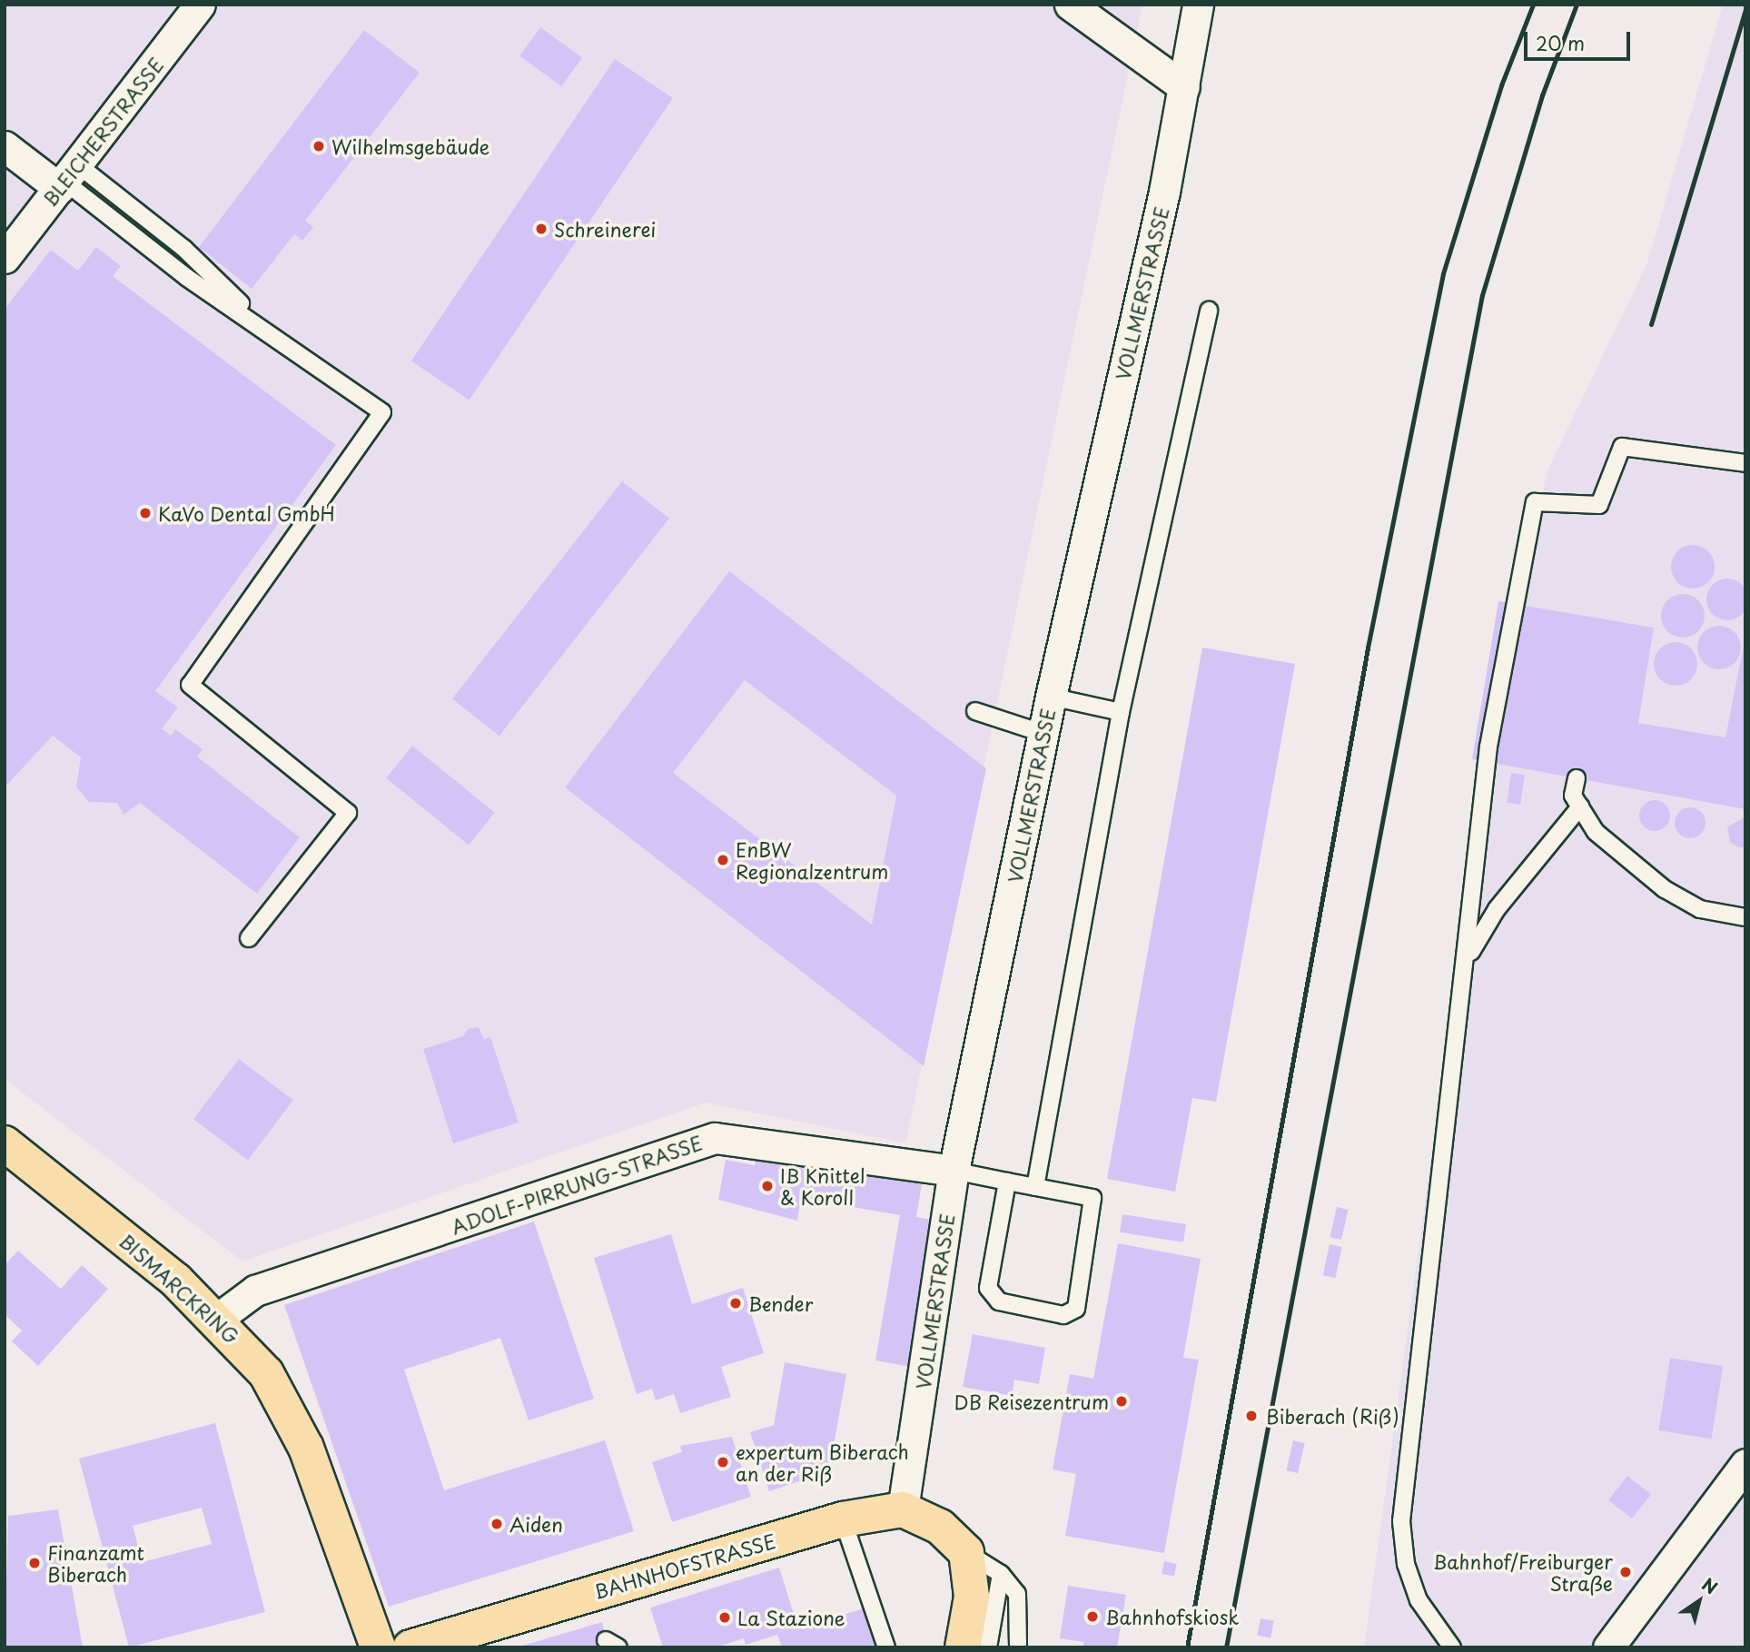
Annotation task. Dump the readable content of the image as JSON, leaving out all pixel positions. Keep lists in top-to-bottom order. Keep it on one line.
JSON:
{"streets":{"main road":["BISMARCKRING","BAHNHOFSTRASSE"],"street":["BLEICHERSTRASSE","VOLLMERSTRASSE","ADOLF-PIRRUNG-STRASSE"]},"crossings":[["VOLLMERSTRASSE","ADOLF-PIRRUNG-STRASSE"],["VOLLMERSTRASSE","BAHNHOFSTRASSE"],["ADOLF-PIRRUNG-STRASSE","BISMARCKRING"]],"places":["Wilhelmsgebäude","Schreinerei","KaVo Dental GmbH","EnBW Regionalzentrum","IB Knittel & Koroll","Bender","DB Reisezentrum","Biberach (Riß)","expertum Biberach an der Riß","Aiden","Finanzamt Biberach","Bahnhof/Freiburger Straße","Bahnhofskiosk","La Stazione"],"scale_bar":"20 m","north":"top right"}
